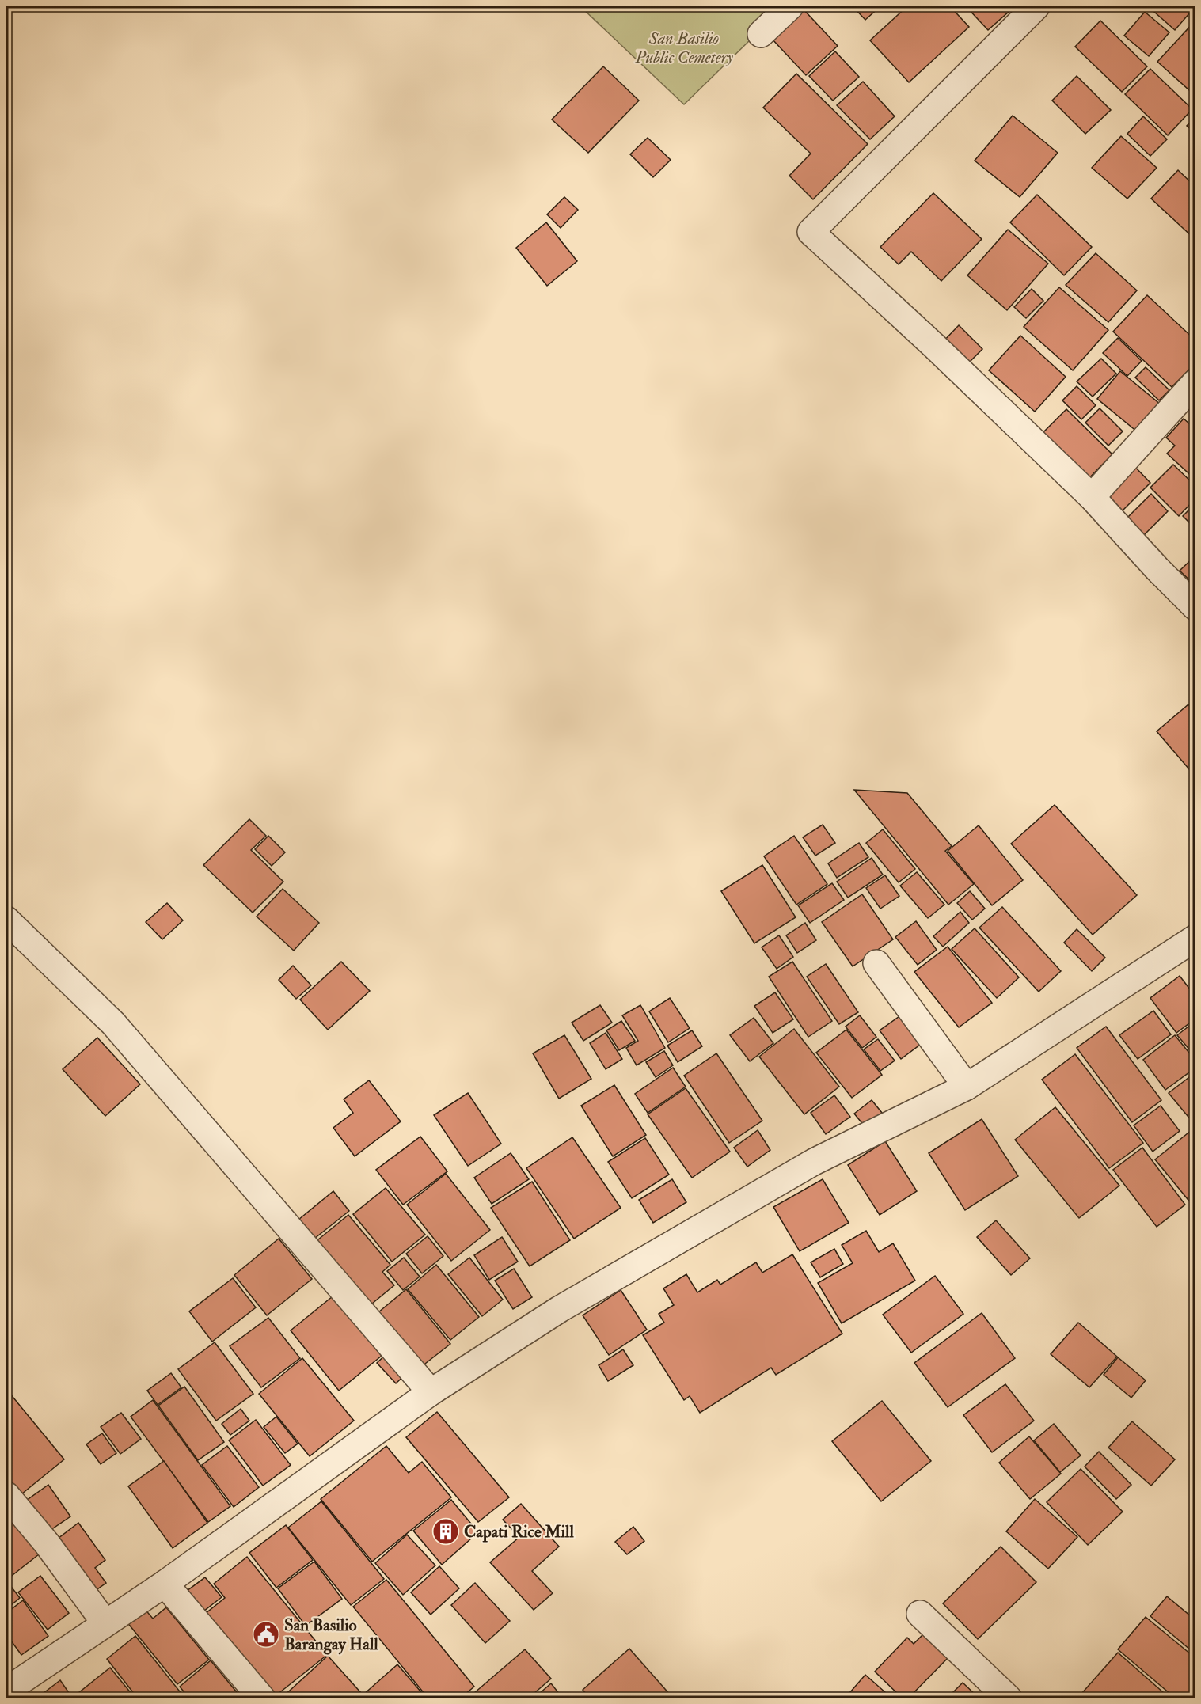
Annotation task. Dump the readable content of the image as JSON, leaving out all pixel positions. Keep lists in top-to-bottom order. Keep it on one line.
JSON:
{"parks":["San Basilio Public Cemetery"],"places":{"building":["Capati Rice Mill"],"public building":["San Basilio Barangay Hall"]}}
